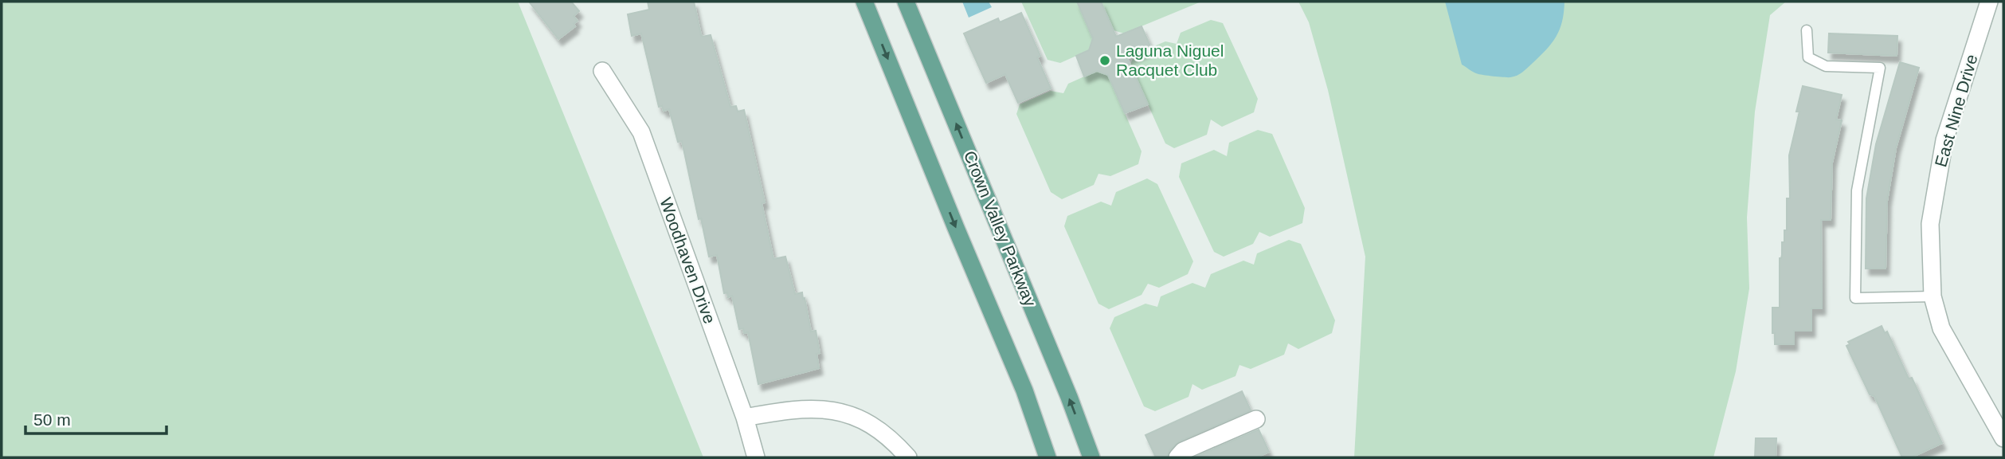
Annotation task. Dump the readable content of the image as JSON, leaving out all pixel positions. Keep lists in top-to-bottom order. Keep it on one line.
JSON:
{"streets":{"main road":["Crown Valley Parkway"],"street":["East Nine Drive","Woodhaven Drive"]},"places":["Laguna Niguel Racquet Club"],"scale_bar":"50 m"}
